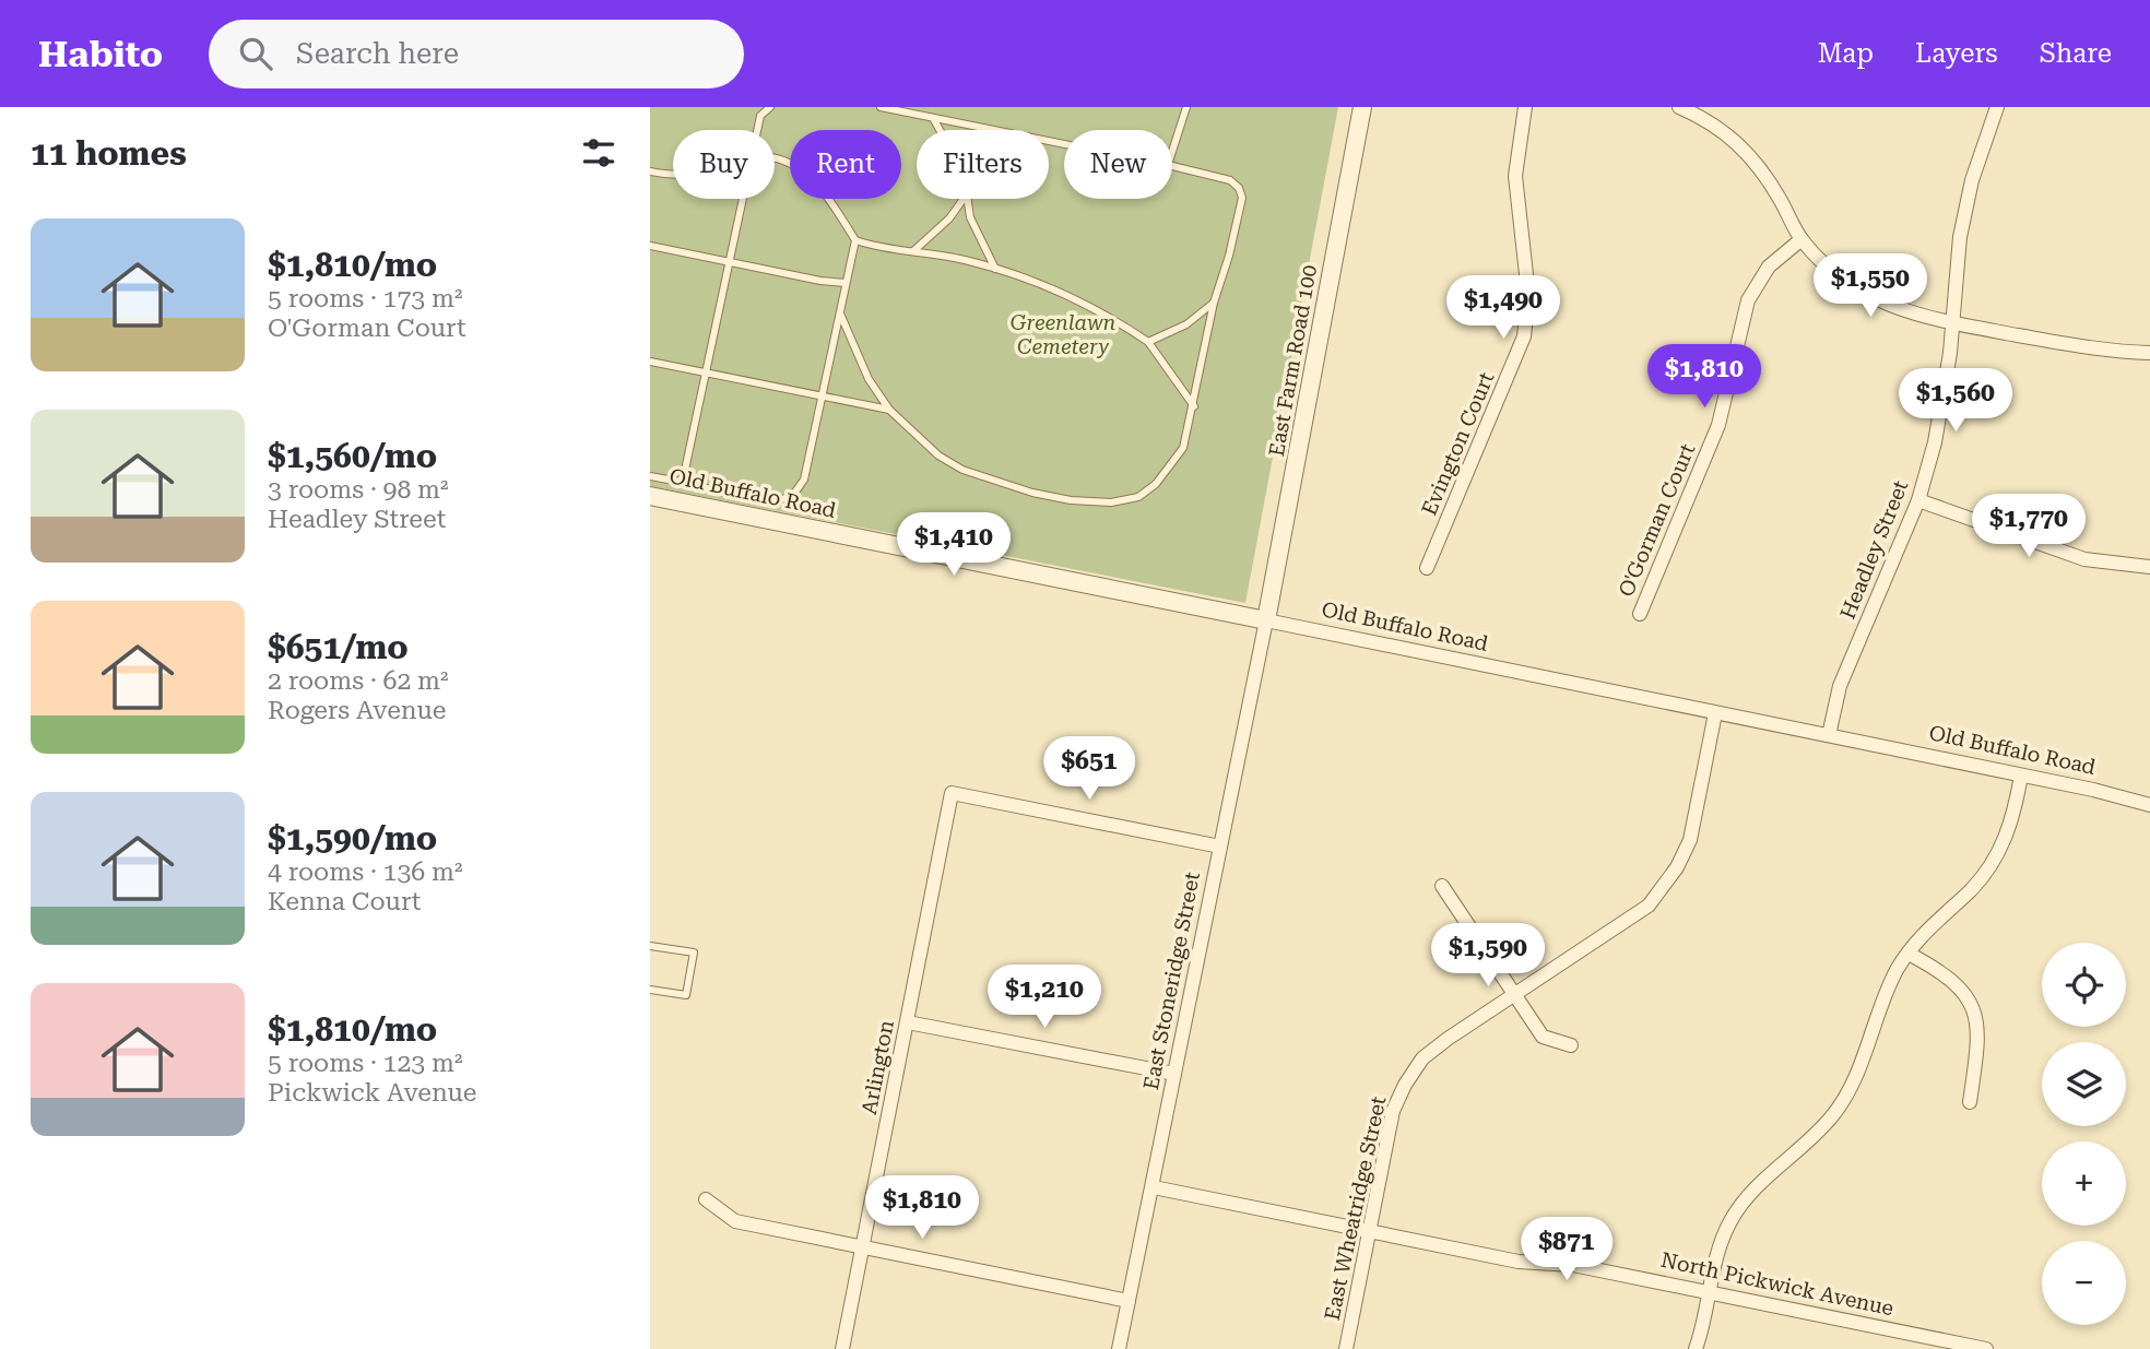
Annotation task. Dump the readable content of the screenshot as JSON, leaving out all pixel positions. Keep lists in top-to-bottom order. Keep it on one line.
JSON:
{"streets":{"street":["East Farm Road 100","Evington Court","Old Buffalo Road","O'Gorman Court","Headley Street","East Stoneridge Street","Arlington","East Wheatridge Street","North Pickwick Avenue"]},"crossings":[["East Farm Road 100","Old Buffalo Road"],["East Farm Road 100","East Stoneridge Street"],["Old Buffalo Road","Headley Street"],["Old Buffalo Road","East Stoneridge Street"],["Old Buffalo Road","East Wheatridge Street"],["East Stoneridge Street","Arlington"],["East Stoneridge Street","North Pickwick Avenue"],["East Wheatridge Street","North Pickwick Avenue"]],"parks":["Greenlawn Cemetery"],"page":{"header":"Habito","search":"Search here","nav":["Map","Layers","Share"],"heading":"11 homes","chip":["Buy","Rent","Filters","New"],"list":[{"name":"$1,810/mo","note":"5 rooms · 173 m² · O'Gorman Court"},{"name":"$1,560/mo","note":"3 rooms · 98 m² · Headley Street"},{"name":"$651/mo","note":"2 rooms · 62 m² · Rogers Avenue"},{"name":"$1,590/mo","note":"4 rooms · 136 m² · Kenna Court"},{"name":"$1,810/mo","note":"5 rooms · 123 m² · Pickwick Avenue"}],"price":["$1,550","$1,490","$1,810","$1,560","$1,770","$1,410","$651","$1,590","$1,210","$1,810","$871"],"map_buttons":["+","−"]}}
